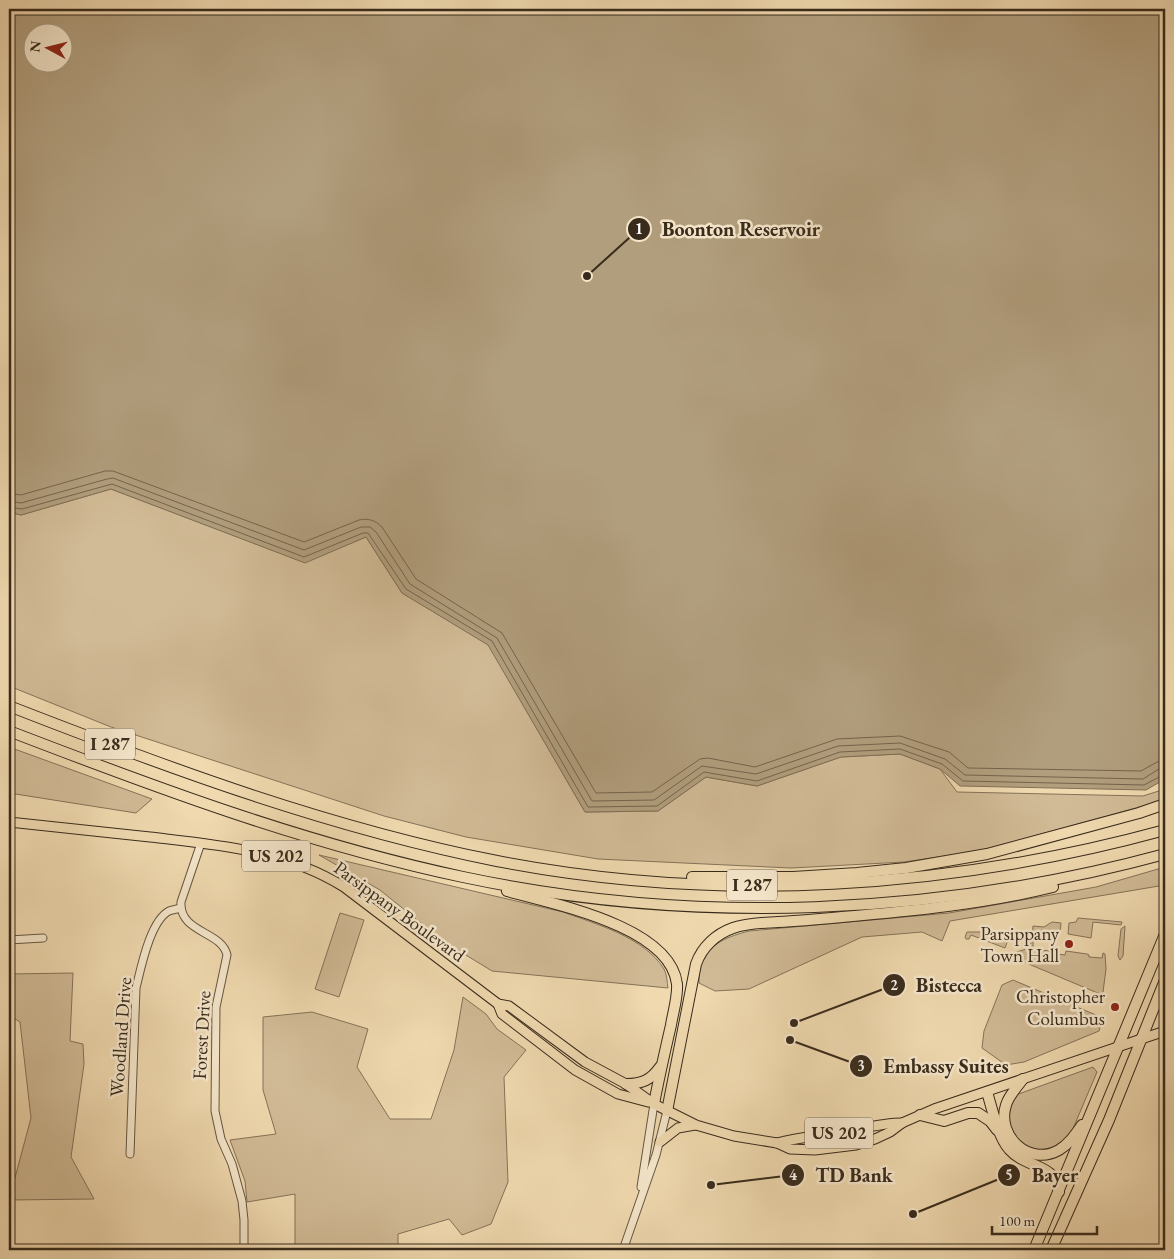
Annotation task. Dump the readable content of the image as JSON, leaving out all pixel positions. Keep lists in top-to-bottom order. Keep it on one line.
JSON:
{"streets":{"highway":["I 287"],"main road":["US 202","Parsippany Boulevard"],"street":["Forest Drive","Woodland Drive"]},"crossings":[["Forest Drive","Woodland Drive"]],"places":["Boonton Reservoir","Parsippany Town Hall","Christopher Columbus","Bistecca","Embassy Suites","TD Bank","Bayer"],"scale_bar":"100 m","north":"left"}
